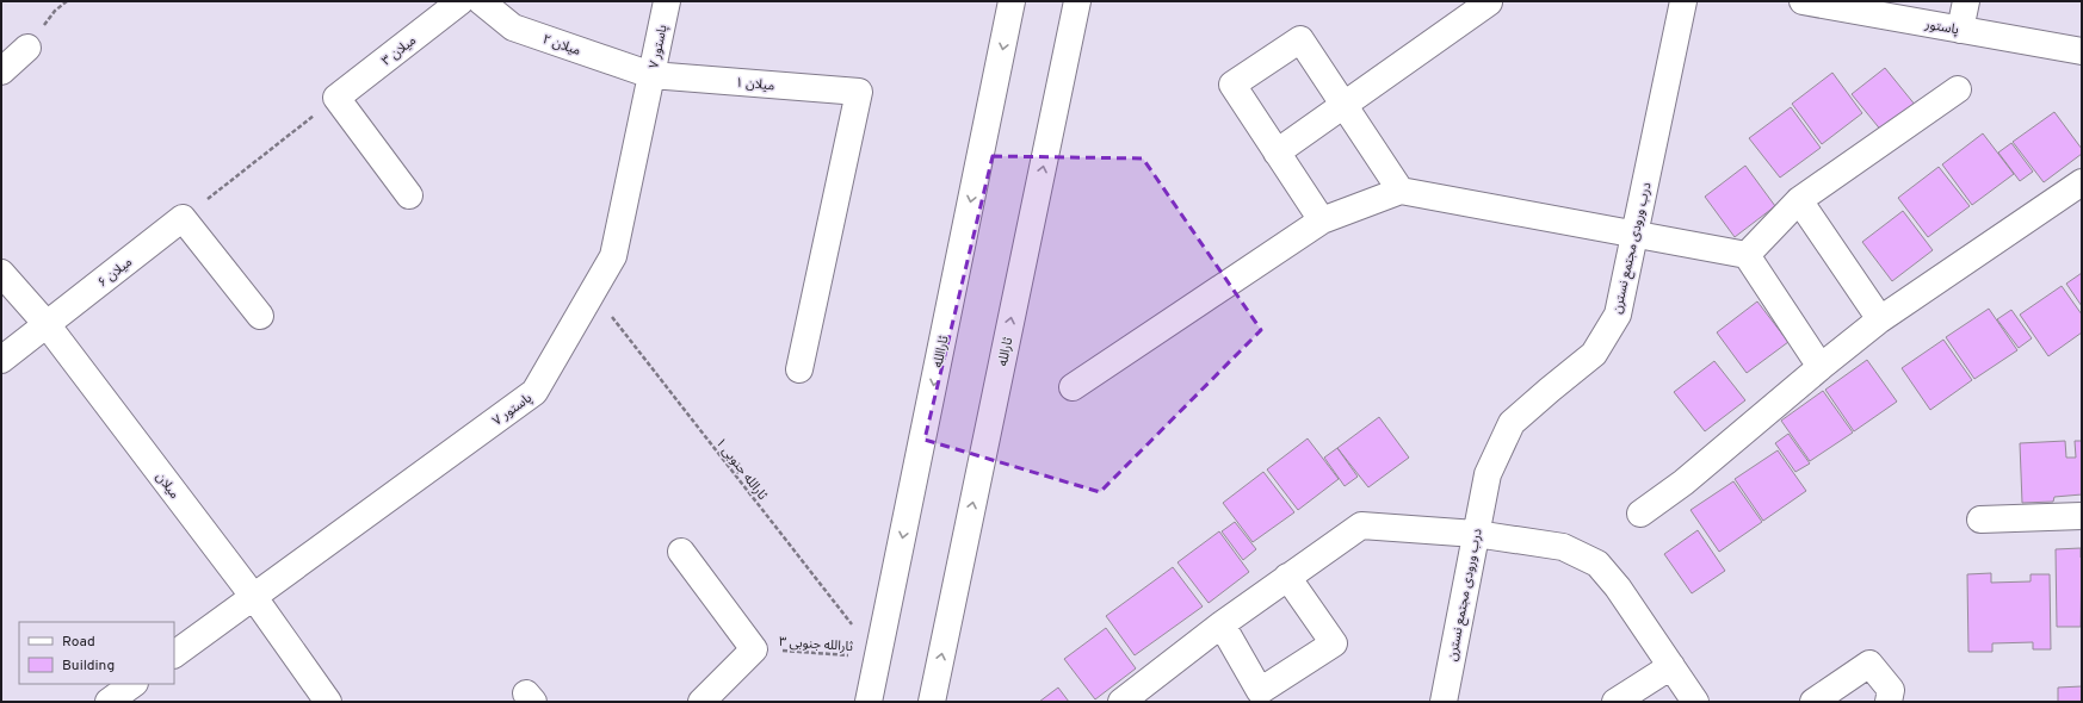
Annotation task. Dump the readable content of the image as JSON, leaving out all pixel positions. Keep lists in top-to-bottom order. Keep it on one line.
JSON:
{"streets":{"street":["پاستور","میلان ۲","پاستور ۷","میلان ۳","میلان ۱","درب ورودی مجتمع نسترن","میلان ۶","ثاراالله","ثارالله","میلان"],"path":["ثارالله جنوبی ۱","ثارالله جنوبی ۳"]},"crossings":[["میلان ۲","پاستور ۷"],["میلان ۲","میلان ۱"],["پاستور ۷","میلان ۱"],["پاستور ۷","ثارالله جنوبی ۱"],["پاستور ۷","میلان"],["میلان ۶","میلان"],["ثاراالله","ثارالله جنوبی ۱"],["ثاراالله","ثارالله جنوبی ۳"],["ثارالله جنوبی ۱","ثارالله جنوبی ۳"]],"one_way":["ثاراالله","ثارالله"],"legend":["Road","Building"]}
